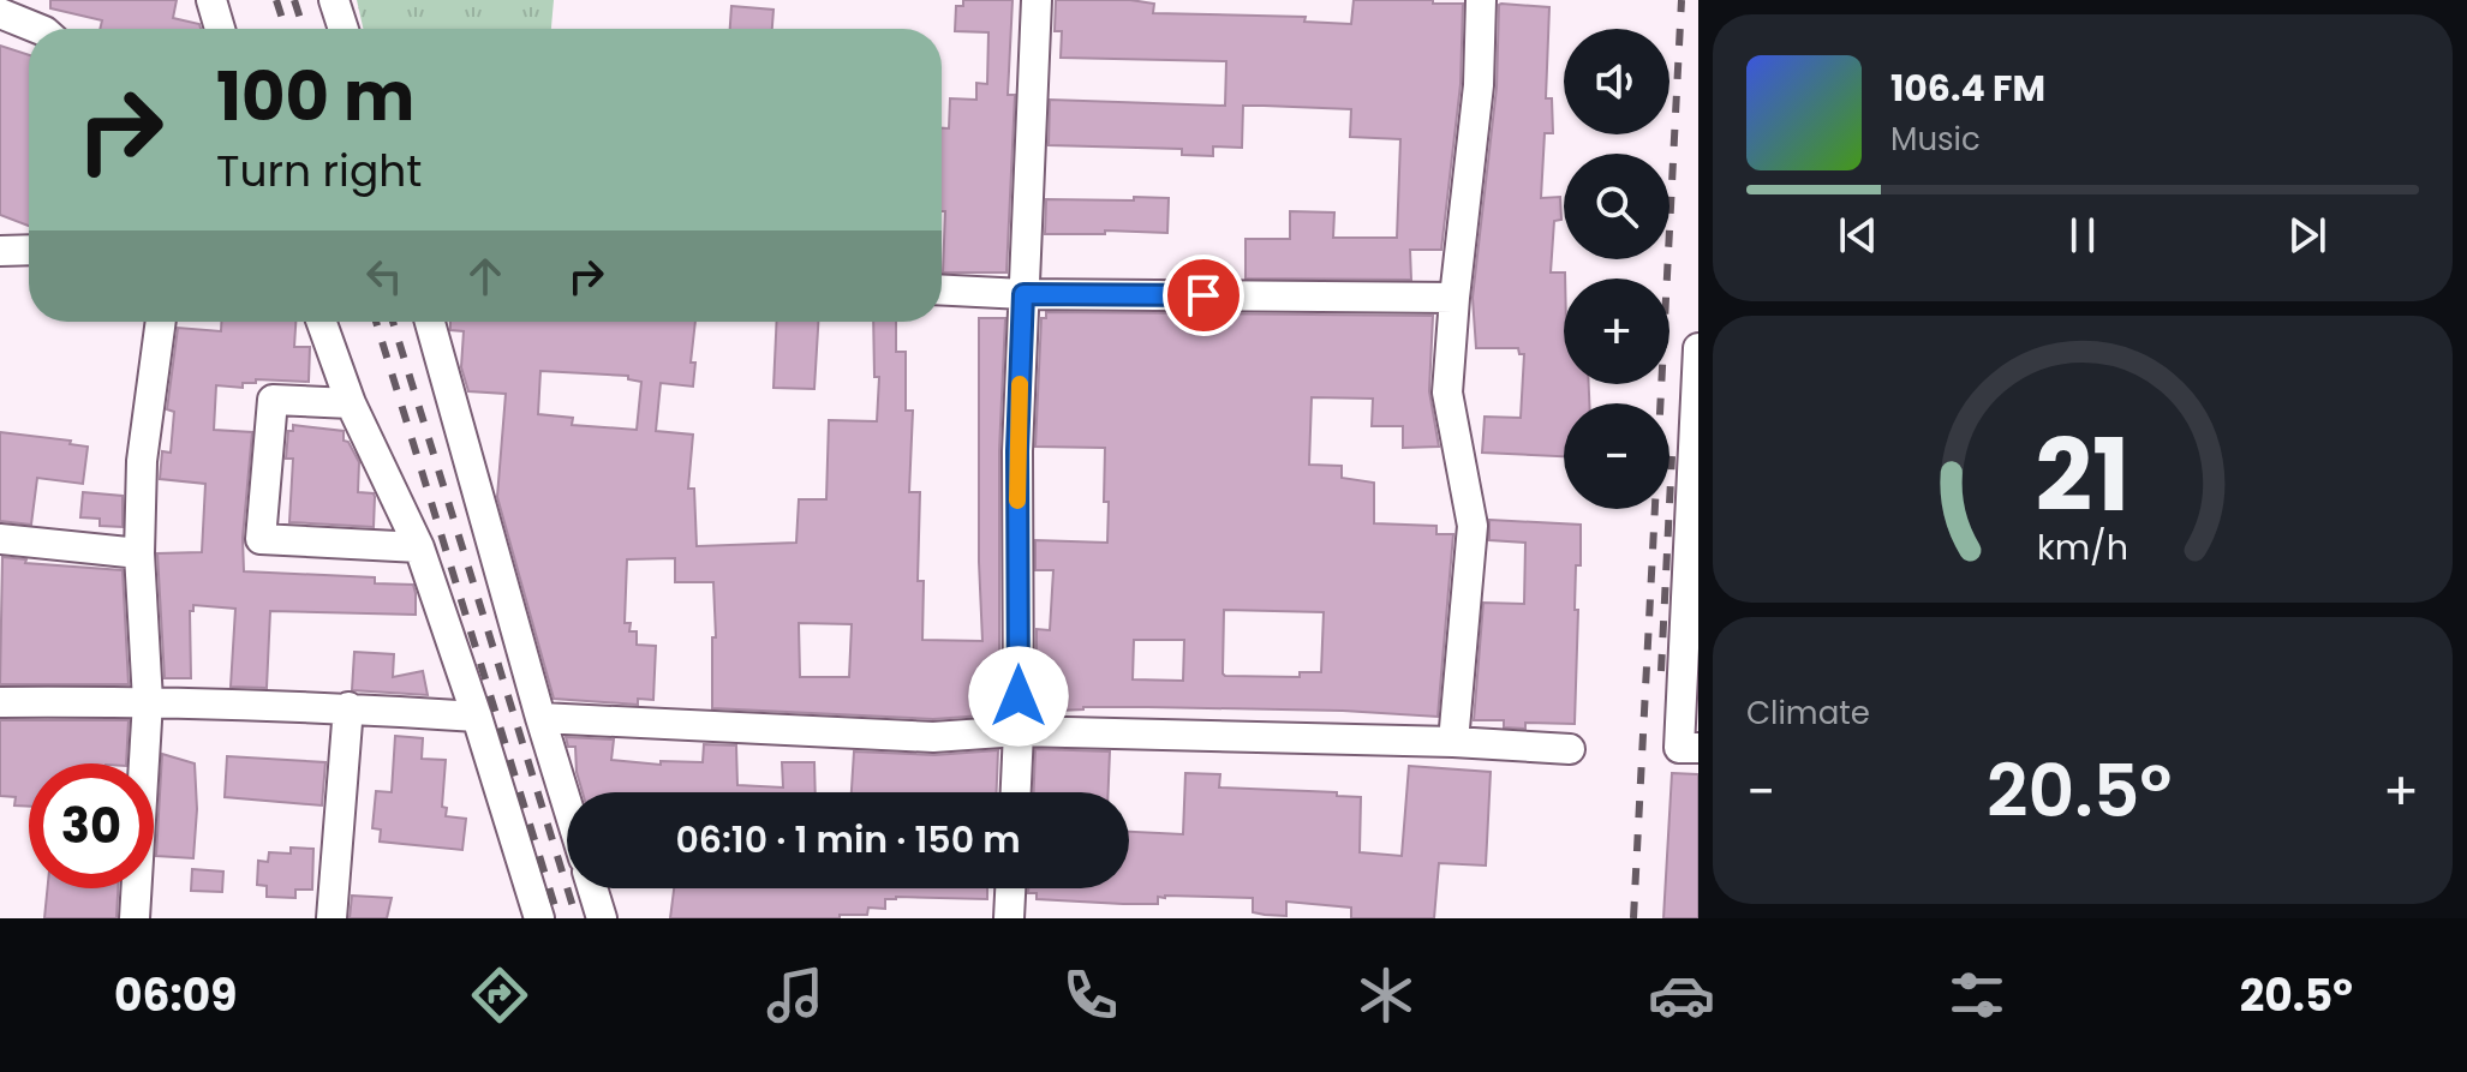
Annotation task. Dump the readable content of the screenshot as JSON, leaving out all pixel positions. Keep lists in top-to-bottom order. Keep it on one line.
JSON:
{"page":{"map_buttons":["+","−"],"turn":["100 m","Turn right"],"song":["106.4 FM","Music"],"tile":"Climate","heat":["−","20.5°","+"],"limit":"30","trip":"06:10 · 1 min · 150 m","tabs":["06:09","20.5°"],"gauge":["21","km/h"]}}
